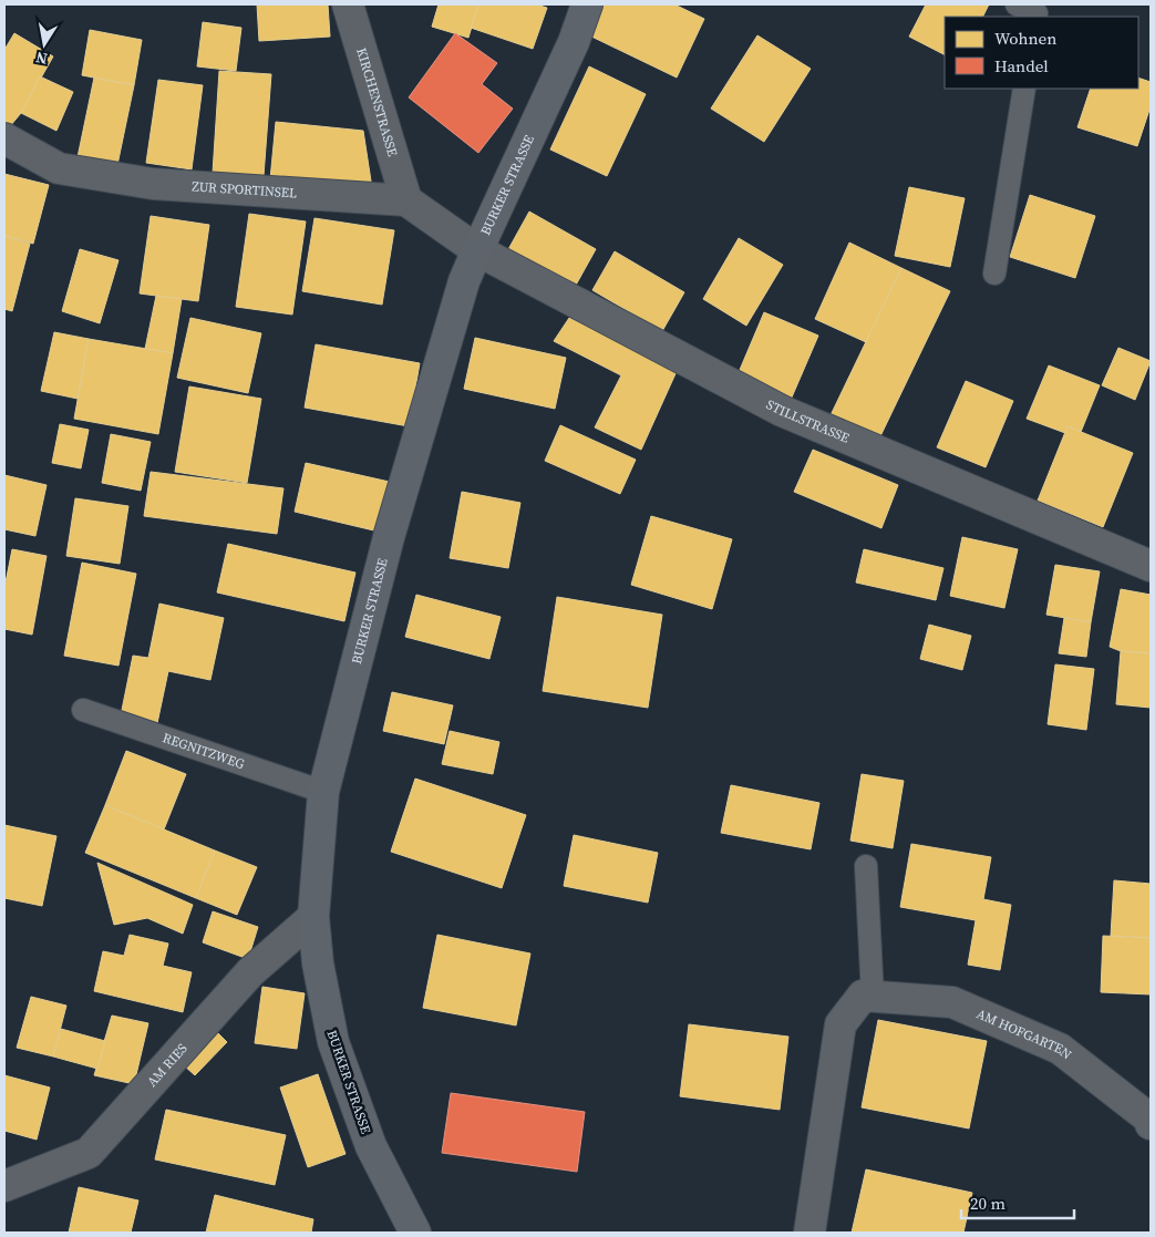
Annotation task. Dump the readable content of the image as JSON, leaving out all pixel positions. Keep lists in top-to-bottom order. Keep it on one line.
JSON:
{"streets":{"main road":["BURKER STRASSE"],"street":["KIRCHENSTRASSE","ZUR SPORTINSEL","STILLSTRASSE","AM HOFGARTEN","AM RIES"],"lane":["REGNITZWEG"]},"crossings":[["KIRCHENSTRASSE","ZUR SPORTINSEL"],["BURKER STRASSE","STILLSTRASSE"],["BURKER STRASSE","REGNITZWEG"],["BURKER STRASSE","AM RIES"]],"legend":["Wohnen","Handel"],"scale_bar":"20 m","north":"bottom"}
